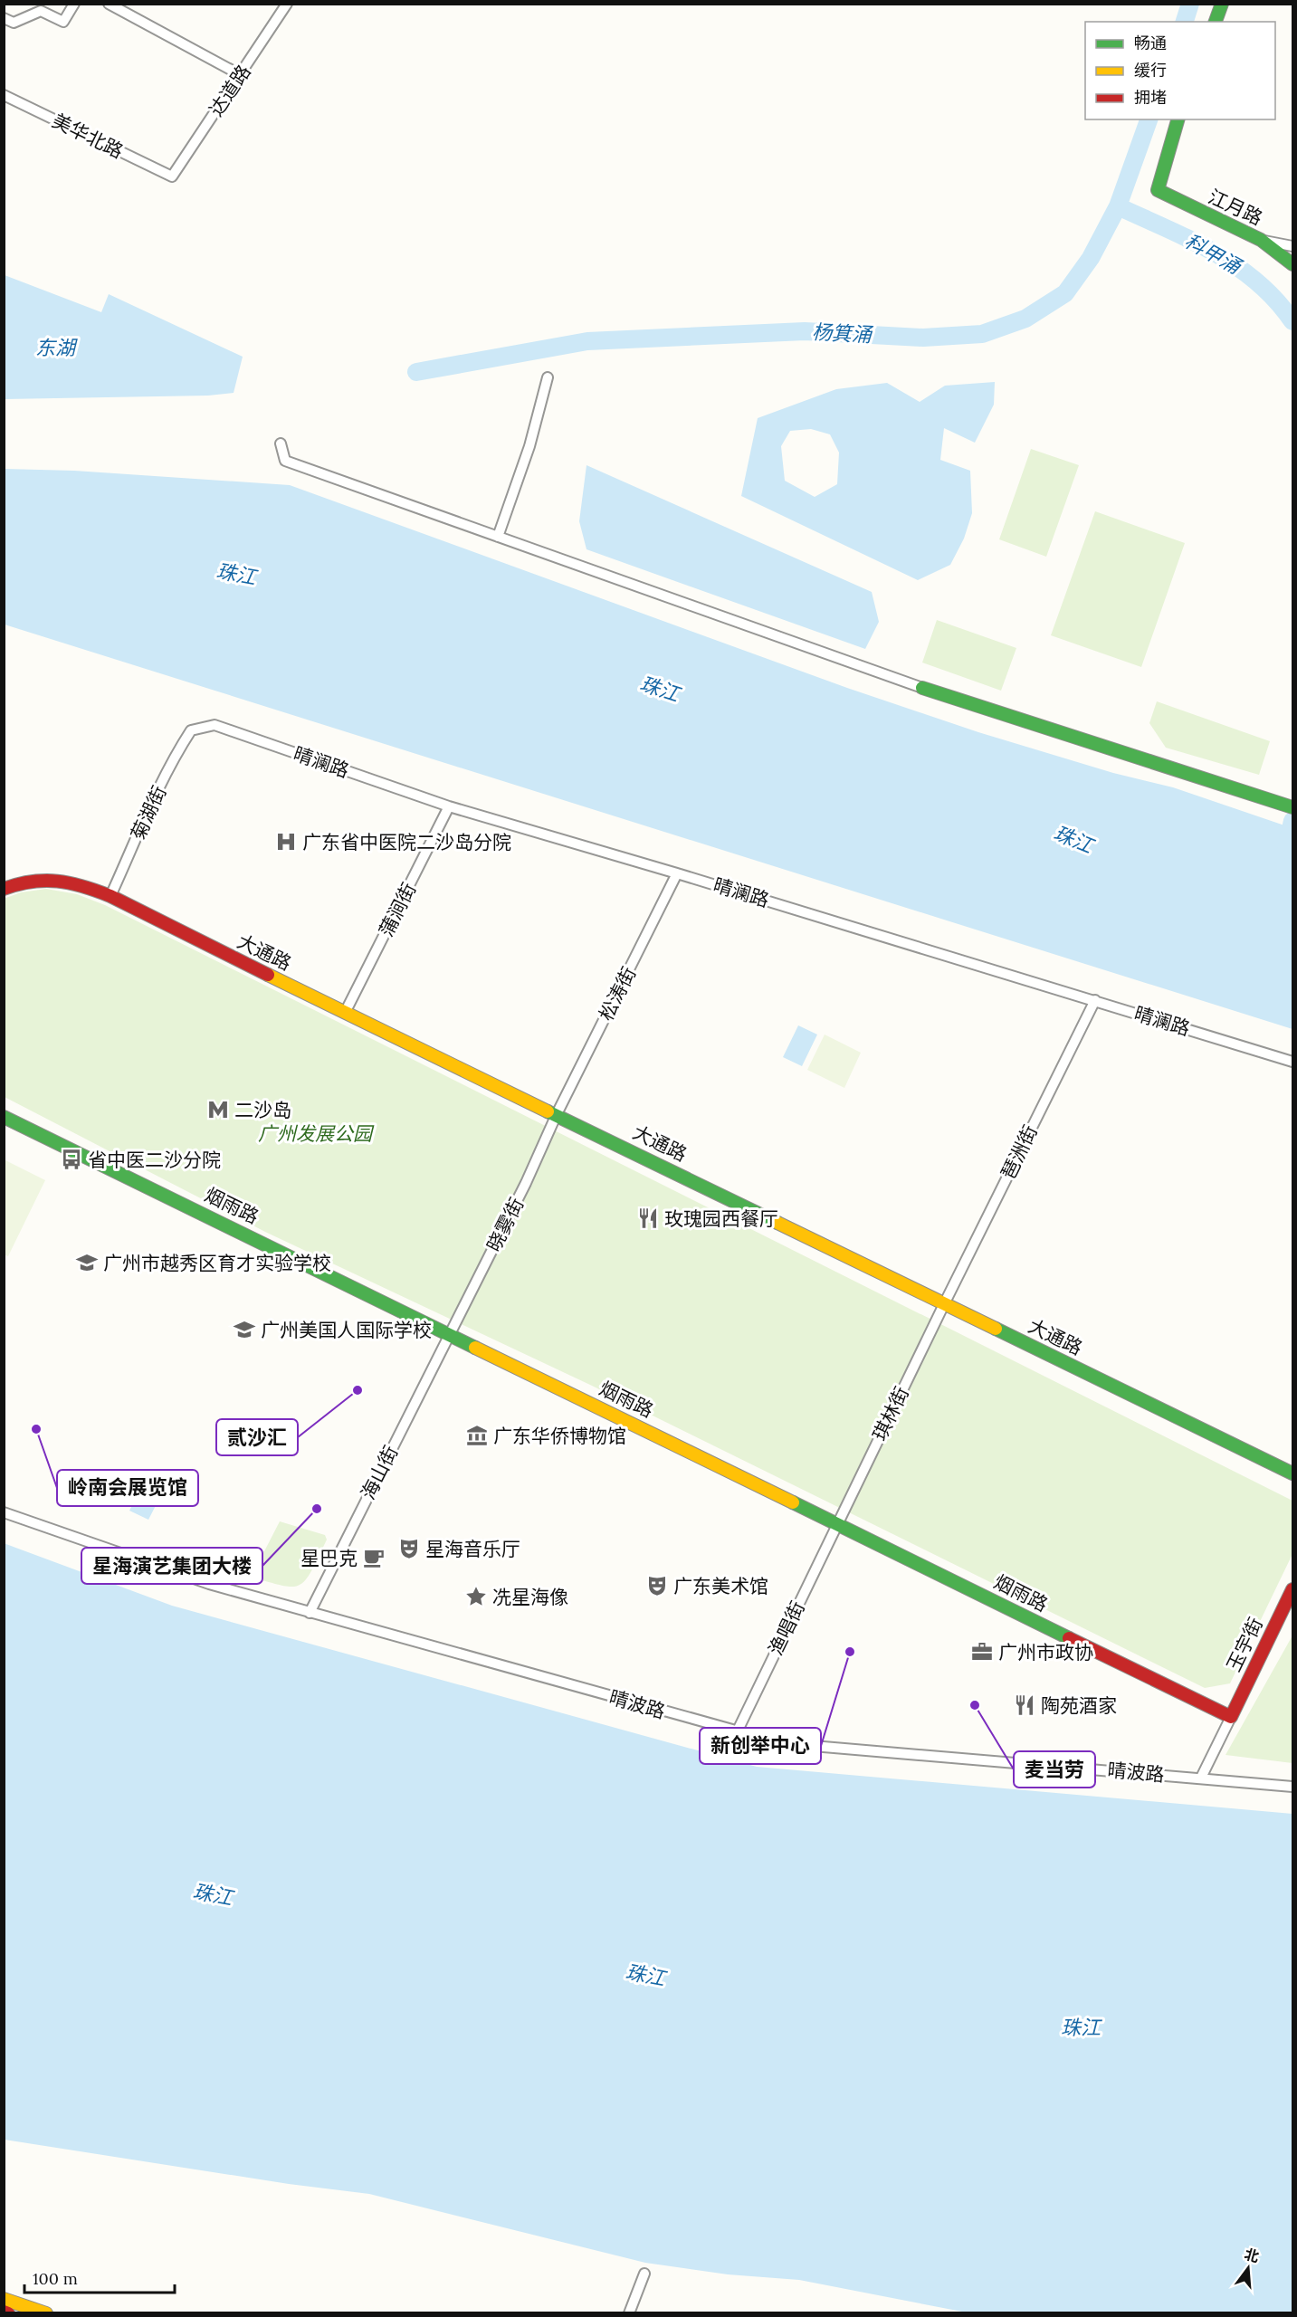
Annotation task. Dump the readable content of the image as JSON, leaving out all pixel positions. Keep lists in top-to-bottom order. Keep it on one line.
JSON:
{"streets":{"main road":["江月路","大通路","烟雨路","玉宇街"],"street":["达道路","美华北路","晴澜路","菊湖街","蒲涧街","松涛街","琶洲街","晓雾街","琪林街","海山街","渔唱街","晴波路"]},"crossings":[["达道路","美华北路"],["晴澜路","菊湖街"],["晴澜路","蒲涧街"],["晴澜路","松涛街"],["晴澜路","琶洲街"],["菊湖街","大通路"],["蒲涧街","大通路"],["大通路","松涛街"],["大通路","琶洲街"],["大通路","晓雾街"],["大通路","琪林街"],["松涛街","晓雾街"],["琶洲街","琪林街"],["烟雨路","晓雾街"],["烟雨路","琪林街"],["烟雨路","海山街"],["烟雨路","渔唱街"],["烟雨路","玉宇街"],["晓雾街","海山街"],["琪林街","渔唱街"],["海山街","晴波路"],["渔唱街","晴波路"]],"water":["科甲涌","杨箕涌","东湖","珠江"],"parks":["广州发展公园"],"places":{"hospital":["广东省中医院二沙岛分院"],"metro station":["二沙岛"],"bus stop":["省中医二沙分院"],"restaurant":["玫瑰园西餐厅","陶苑酒家"],"school or university":["广州市越秀区育才实验学校","广州美国人国际学校"],"other":["贰沙汇","岭南会展览馆","星海演艺集团大楼","新创举中心","麦当劳"],"museum":["广东华侨博物馆"],"theatre":["星海音乐厅","广东美术馆"],"cafe":["星巴克"],"place":["冼星海像"],"office":["广州市政协"]},"legend":["畅通","缓行","拥堵"],"scale_bar":"100 m","north":"top"}
